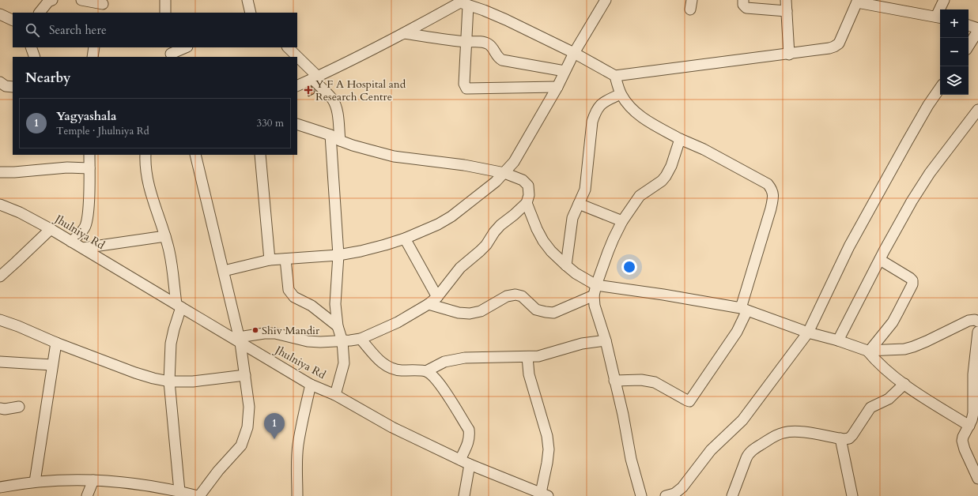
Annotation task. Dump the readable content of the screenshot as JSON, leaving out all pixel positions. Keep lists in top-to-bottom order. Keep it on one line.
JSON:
{"streets":{"street":["Jhulniya Rd"]},"places":{"health":["Y F A Hospital and Research Centre"],"other":["Shiv Mandir"]},"page":{"map_buttons":["+","−"],"search":"Search here","heading":"Nearby","list":[{"mark":"1","name":"Yagyashala","note":"Temple · Jhulniya Rd","value":"330 m"}],"pins":"1"}}
